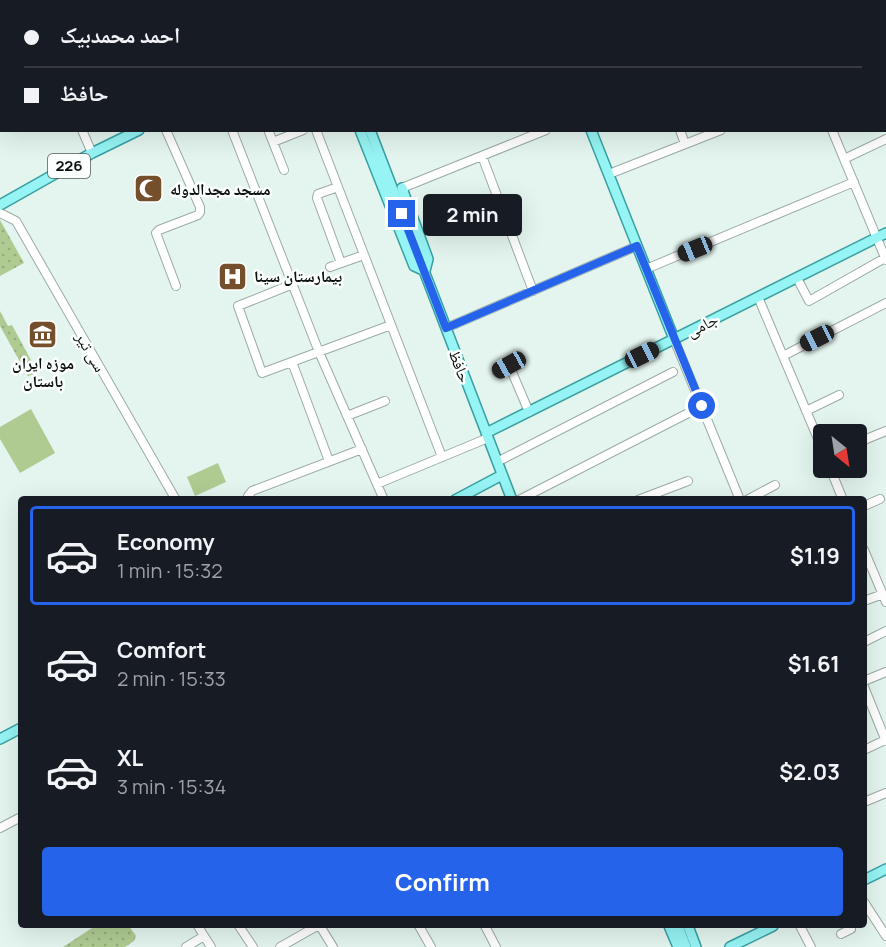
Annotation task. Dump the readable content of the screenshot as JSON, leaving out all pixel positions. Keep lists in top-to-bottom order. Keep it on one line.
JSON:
{"streets":{"main road":["226","جامی","حافظ"],"street":["سی تیر"]},"crossings":[["جامی","حافظ"]],"places":{"mosque":["مسجد مجدالدوله"],"hospital":["بیمارستان سینا"],"museum":["موزه ایران باستان"]},"north":"bottom right","page":{"banner":["احمد محمدبیک","حافظ"],"bubble":"2 min","list":[{"name":"Economy","note":"1 min · 15:32","value":"$1.19"},{"name":"Comfort","note":"2 min · 15:33","value":"$1.61"},{"name":"XL","note":"3 min · 15:34","value":"$2.03"}],"buttons":"Confirm"}}
